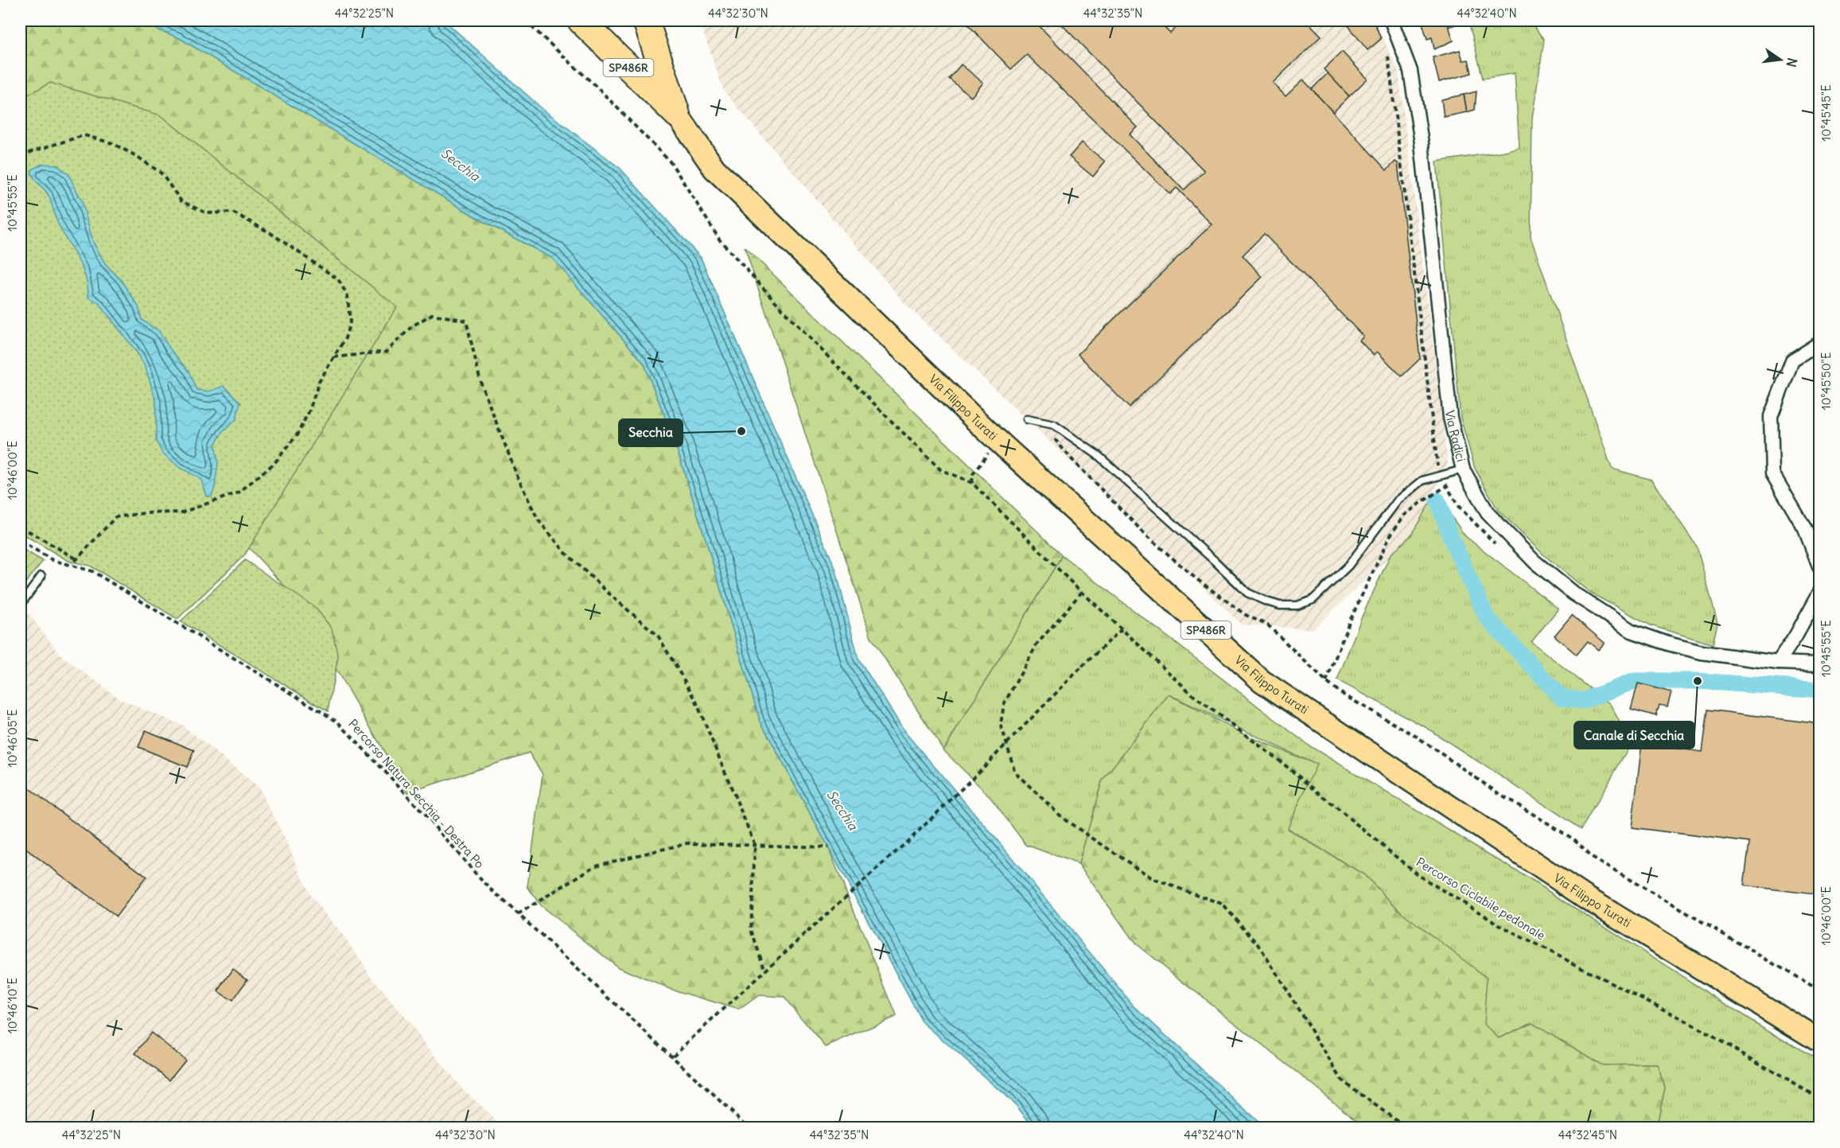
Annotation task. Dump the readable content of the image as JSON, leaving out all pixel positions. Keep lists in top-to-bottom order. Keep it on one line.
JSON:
{"streets":{"highway":["SP486R"],"main road":["Via Filippo Turati"],"street":["Via Radici"],"path":["Percorso Natura Secchia - Destra Po","Percorso Ciclabile pedonale"]},"crossings":[["SP486R","Via Filippo Turati"]],"water":["Secchia"],"places":["Secchia","Canale di Secchia"],"north":"right","coordinates":["44°32'25\"N","44°32'30\"N","44°32'35\"N","44°32'40\"N","10°45'45\"E","10°45'55\"E","10°45'50\"E","10°46'00\"E","10°46'05\"E","10°46'10\"E","44°32'45\"N"]}
